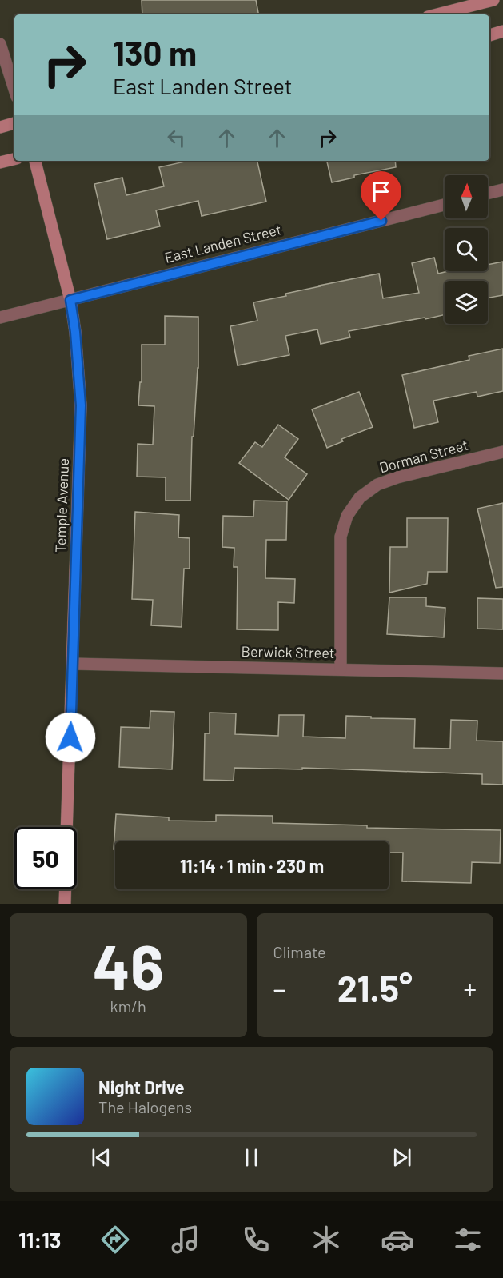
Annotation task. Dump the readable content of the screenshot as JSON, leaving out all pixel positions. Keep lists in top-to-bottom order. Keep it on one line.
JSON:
{"streets":{"main road":["Temple Avenue"],"street":["East Landen Street","Dorman Street","Berwick Street"]},"crossings":[["East Landen Street","Temple Avenue"],["Dorman Street","Berwick Street"],["Temple Avenue","Berwick Street"]],"north":"top","page":{"turn":["130 m","East Landen Street"],"limit":"50","trip":"11:14 · 1 min · 230 m","tile":[["46","km/h"],"Climate"],"heat":["−","21.5°","+"],"song":["Night Drive","The Halogens"],"tabs":"11:13"}}
